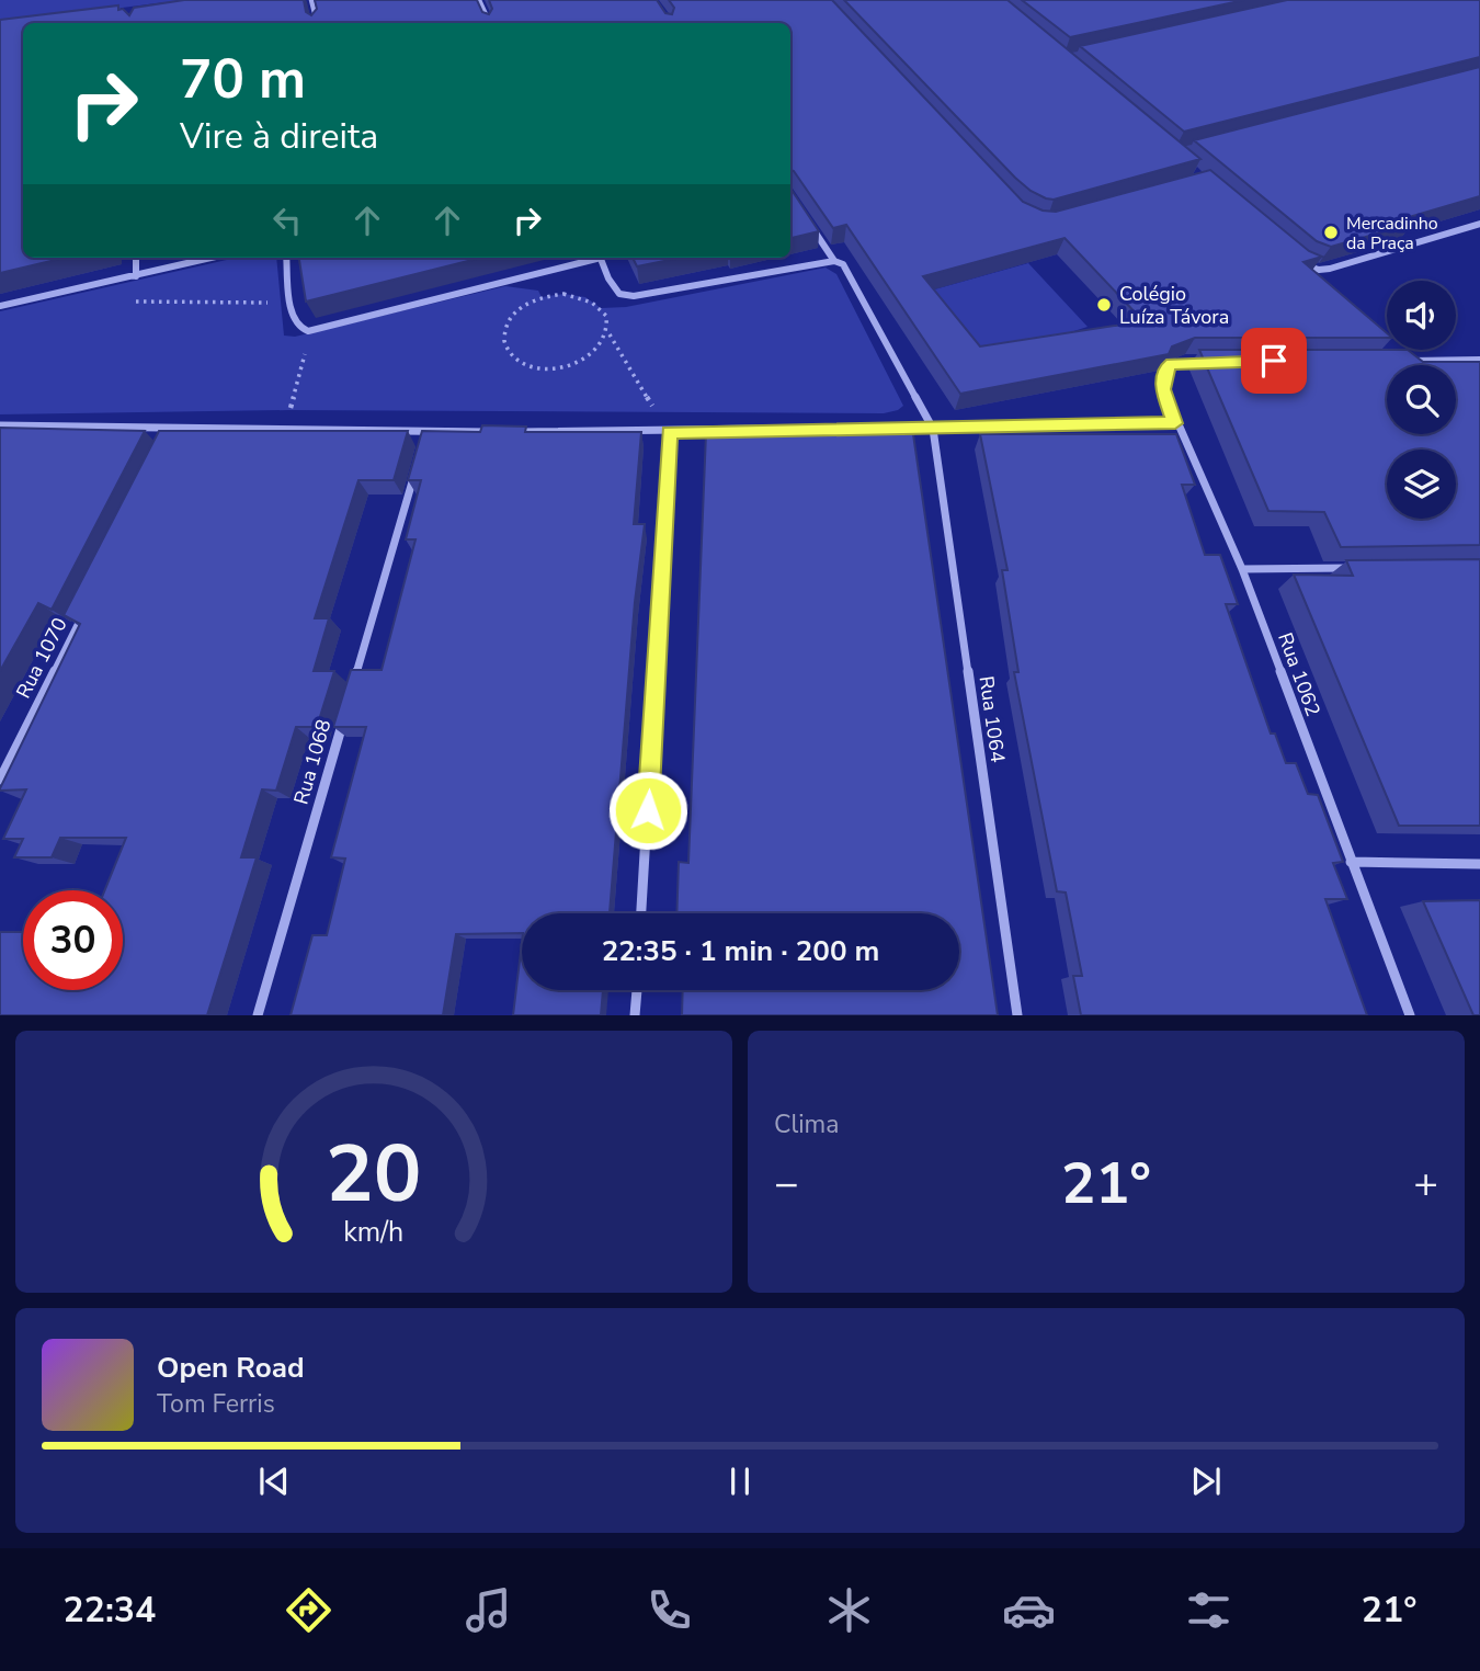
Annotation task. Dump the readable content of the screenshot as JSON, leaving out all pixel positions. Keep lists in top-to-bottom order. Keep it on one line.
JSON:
{"streets":{"street":["Rua 1070","Rua 1062","Rua 1064","Rua 1068"]},"places":["Mercadinho da Praça","Colégio Luíza Távora"],"page":{"turn":["70 m","Vire à direita"],"limit":"30","trip":"22:35 · 1 min · 200 m","tile":"Clima","heat":["−","21°","+"],"song":["Open Road","Tom Ferris"],"tabs":["22:34","21°"],"gauge":["20","km/h"]}}
